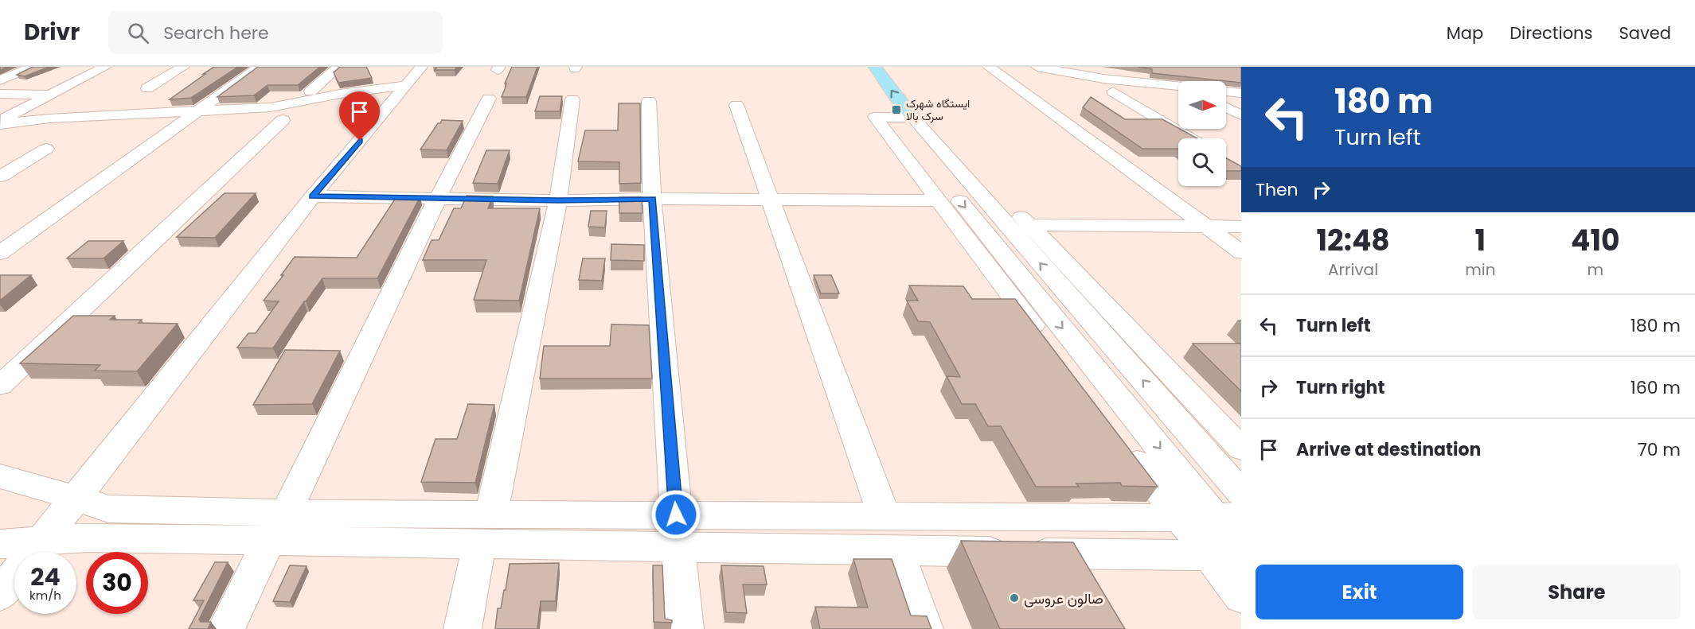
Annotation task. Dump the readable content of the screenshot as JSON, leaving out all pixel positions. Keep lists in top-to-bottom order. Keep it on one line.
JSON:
{"places":{"transit":["ایستگاه شهرک سرک بالا"],"other":["صالون عروسی"]},"north":"right","page":{"header":"Drivr","search":"Search here","nav":["Map","Directions","Saved"],"turn":["180 m","Turn left"],"then":"Then","eta":["12:48","Arrival","1","min","410","m"],"list":[{"name":"Turn left","value":"180 m"},{"name":"Turn right","value":"160 m"},{"name":"Arrive at destination","value":"70 m"}],"speed":"24 km/h","limit":"30","buttons":["Exit","Share"]}}
